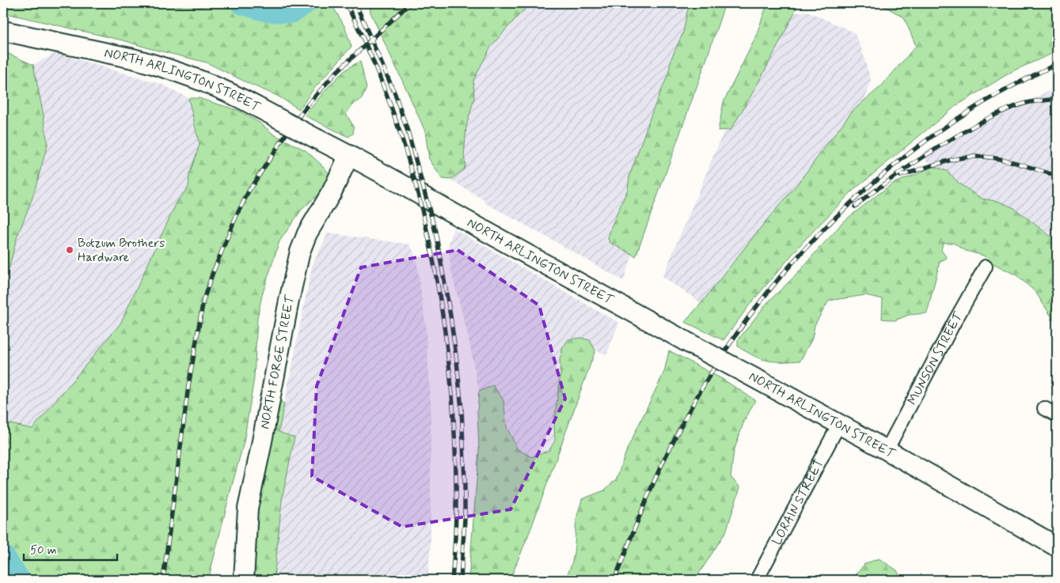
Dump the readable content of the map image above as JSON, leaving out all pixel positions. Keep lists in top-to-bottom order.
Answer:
{
  "streets": {
    "street": [
      "NORTH ARLINGTON STREET",
      "MUNSON STREET",
      "NORTH FORGE STREET",
      "LORAIN STREET"
    ]
  },
  "crossings": [
    ["NORTH ARLINGTON STREET", "MUNSON STREET"],
    ["NORTH ARLINGTON STREET", "NORTH FORGE STREET"],
    ["NORTH ARLINGTON STREET", "LORAIN STREET"]
  ],
  "places": ["Botzum Brothers Hardware"],
  "scale_bar": "50 m"
}
